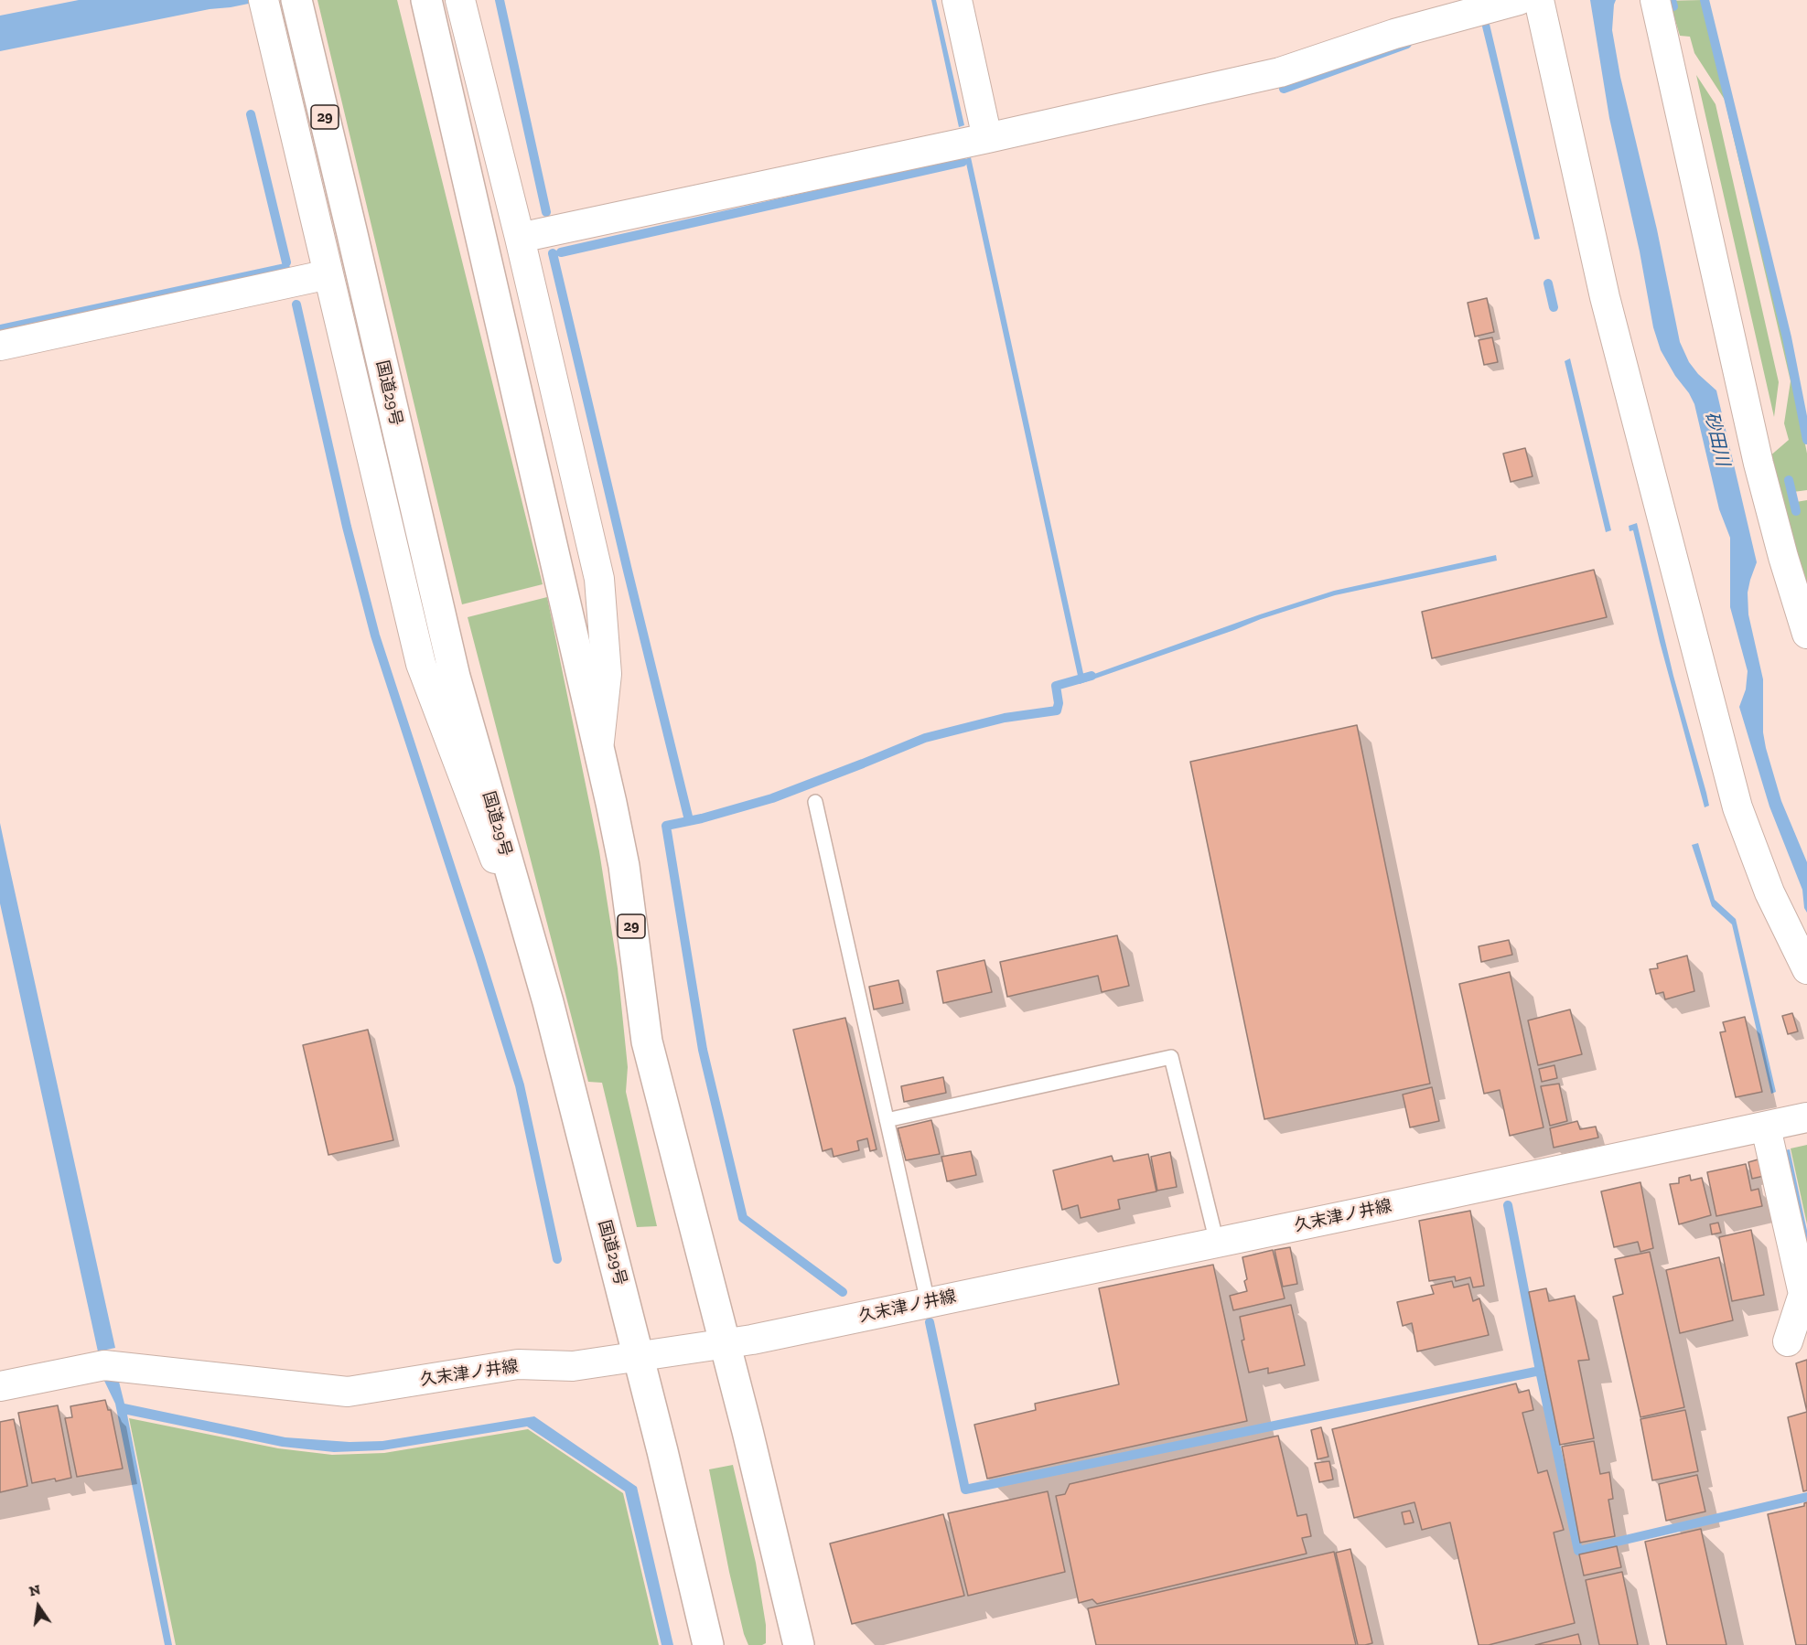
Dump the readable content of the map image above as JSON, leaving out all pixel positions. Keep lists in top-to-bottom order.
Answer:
{
  "streets": {
    "highway": ["29", "国道29号"],
    "street": ["久末津ノ井線"]
  },
  "crossings": [
    ["29", "久末津ノ井線"],
    ["国道29号", "久末津ノ井線"]
  ],
  "water": ["砂田川"],
  "north": "top"
}
